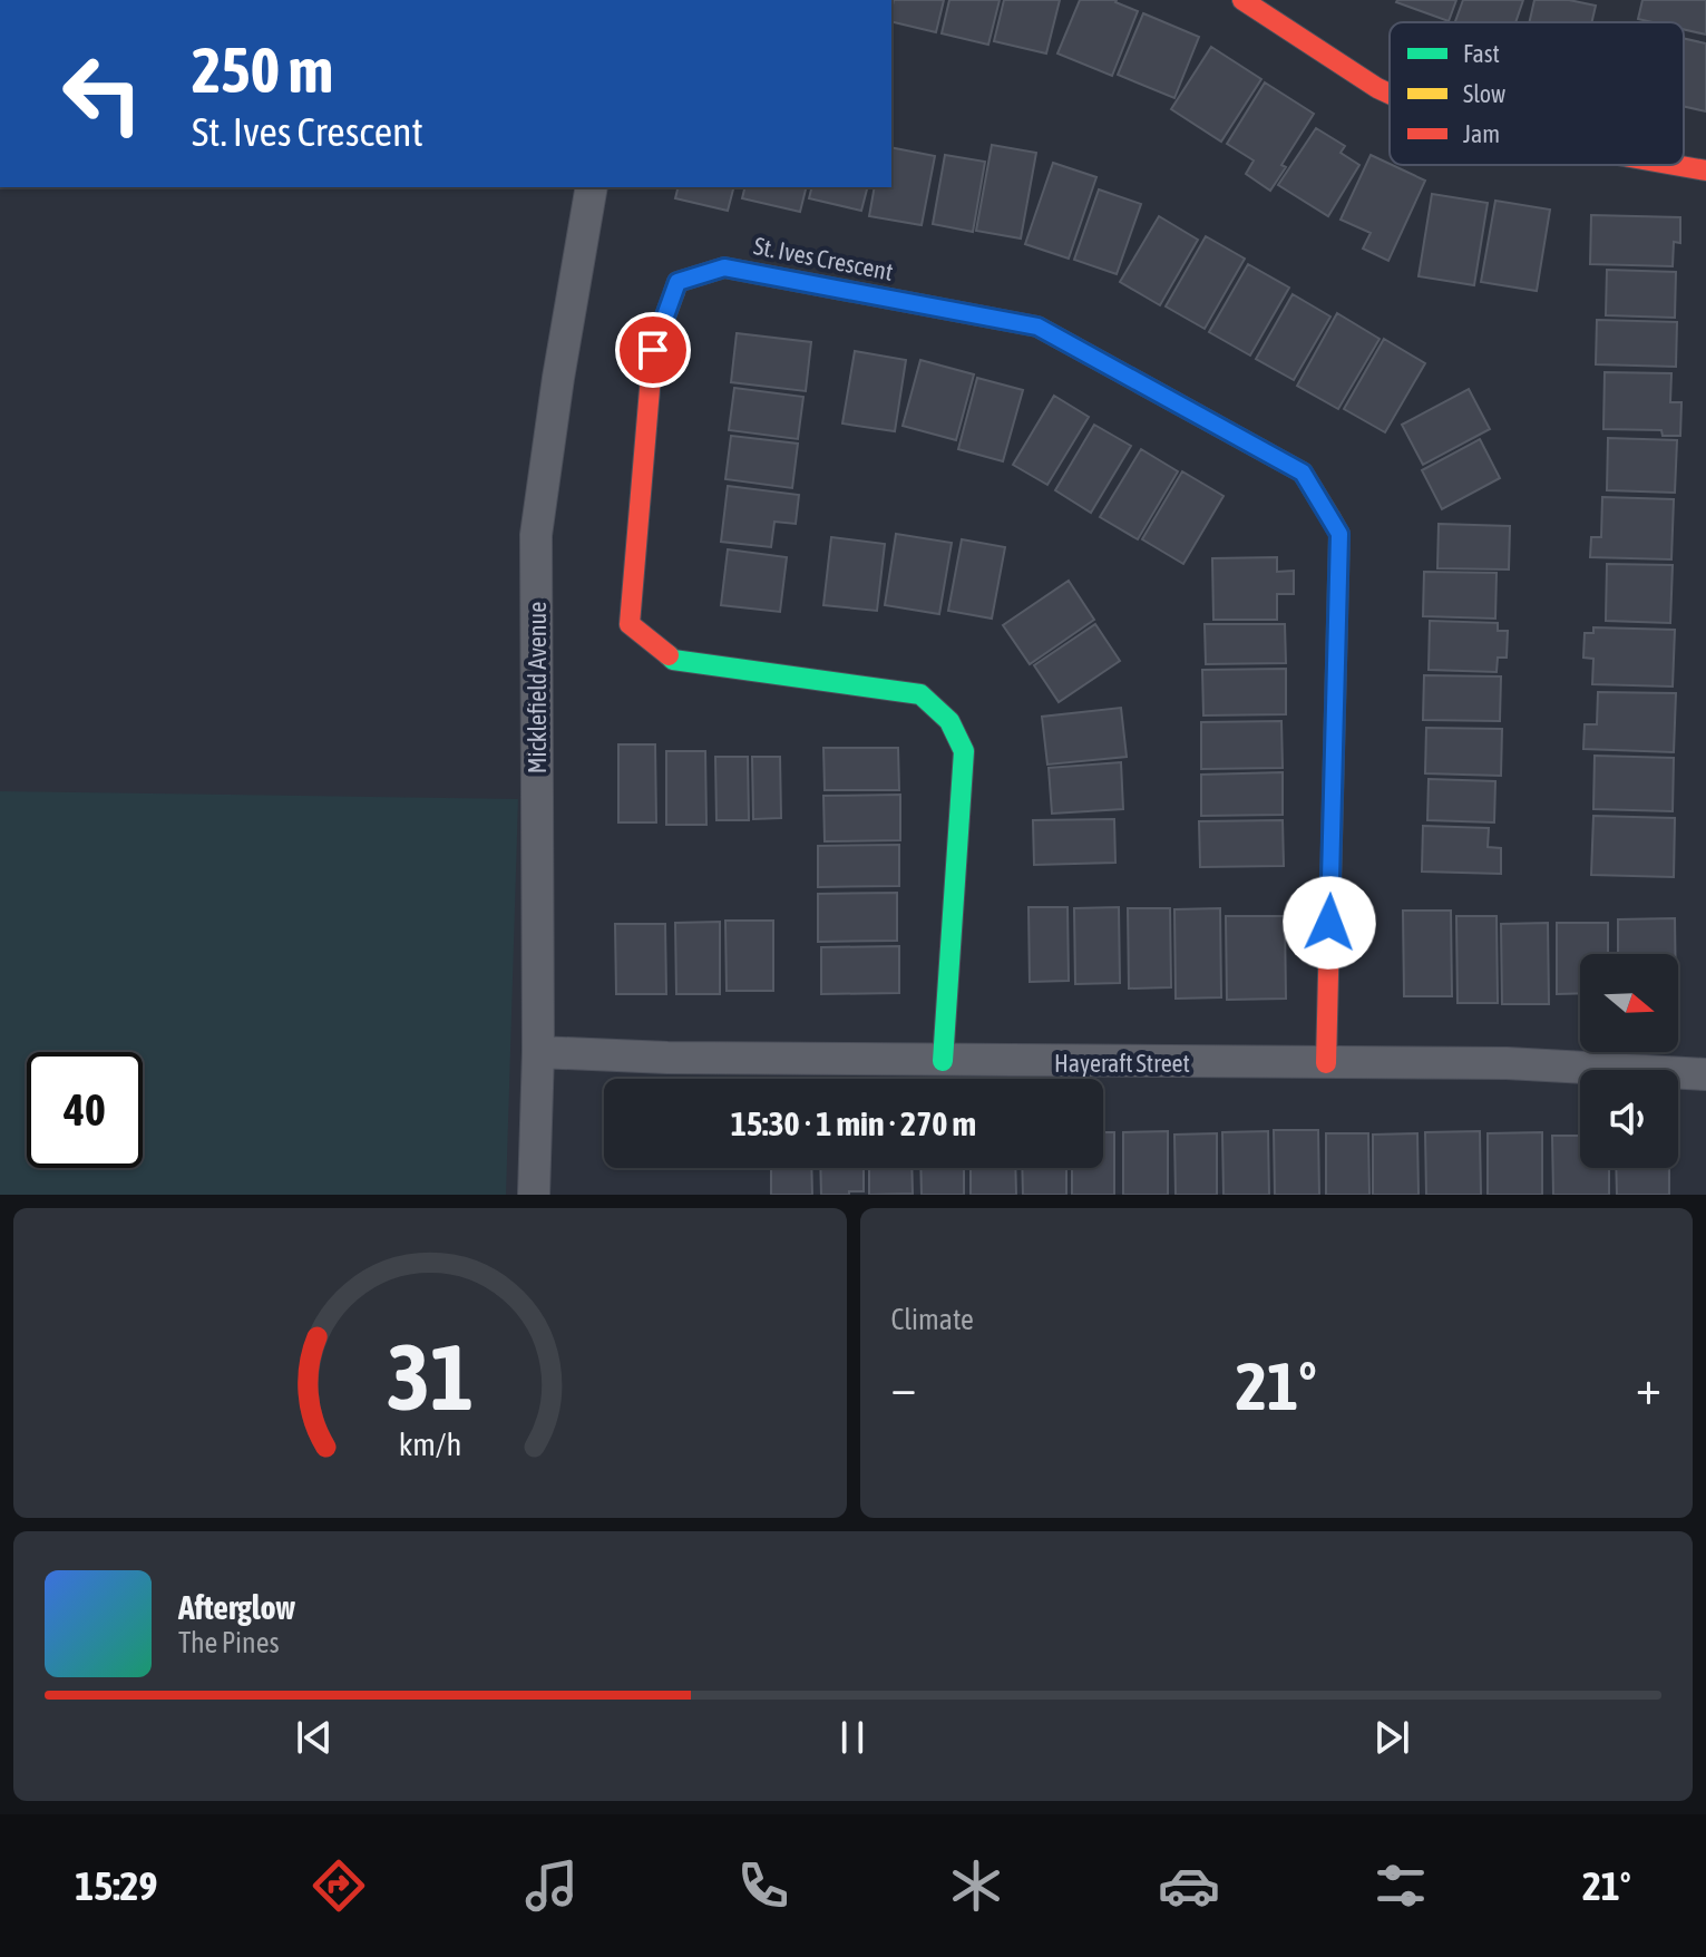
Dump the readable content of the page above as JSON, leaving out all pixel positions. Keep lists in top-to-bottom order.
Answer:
{
  "streets": {
    "street": ["St. Ives Crescent", "Micklefield Avenue", "Hayeraft Street"]
  },
  "crossings": [
    ["St. Ives Crescent", "Hayeraft Street"],
    ["Micklefield Avenue", "Hayeraft Street"]
  ],
  "legend": ["Fast", "Slow", "Jam"],
  "north": "right",
  "page": {
    "turn": ["250 m", "St. Ives Crescent"],
    "limit": "40",
    "trip": "15:30 · 1 min · 270 m",
    "tile": "Climate",
    "heat": ["−", "21°", "+"],
    "song": ["Afterglow", "The Pines"],
    "tabs": ["15:29", "21°"],
    "gauge": ["31", "km/h"]
  }
}
